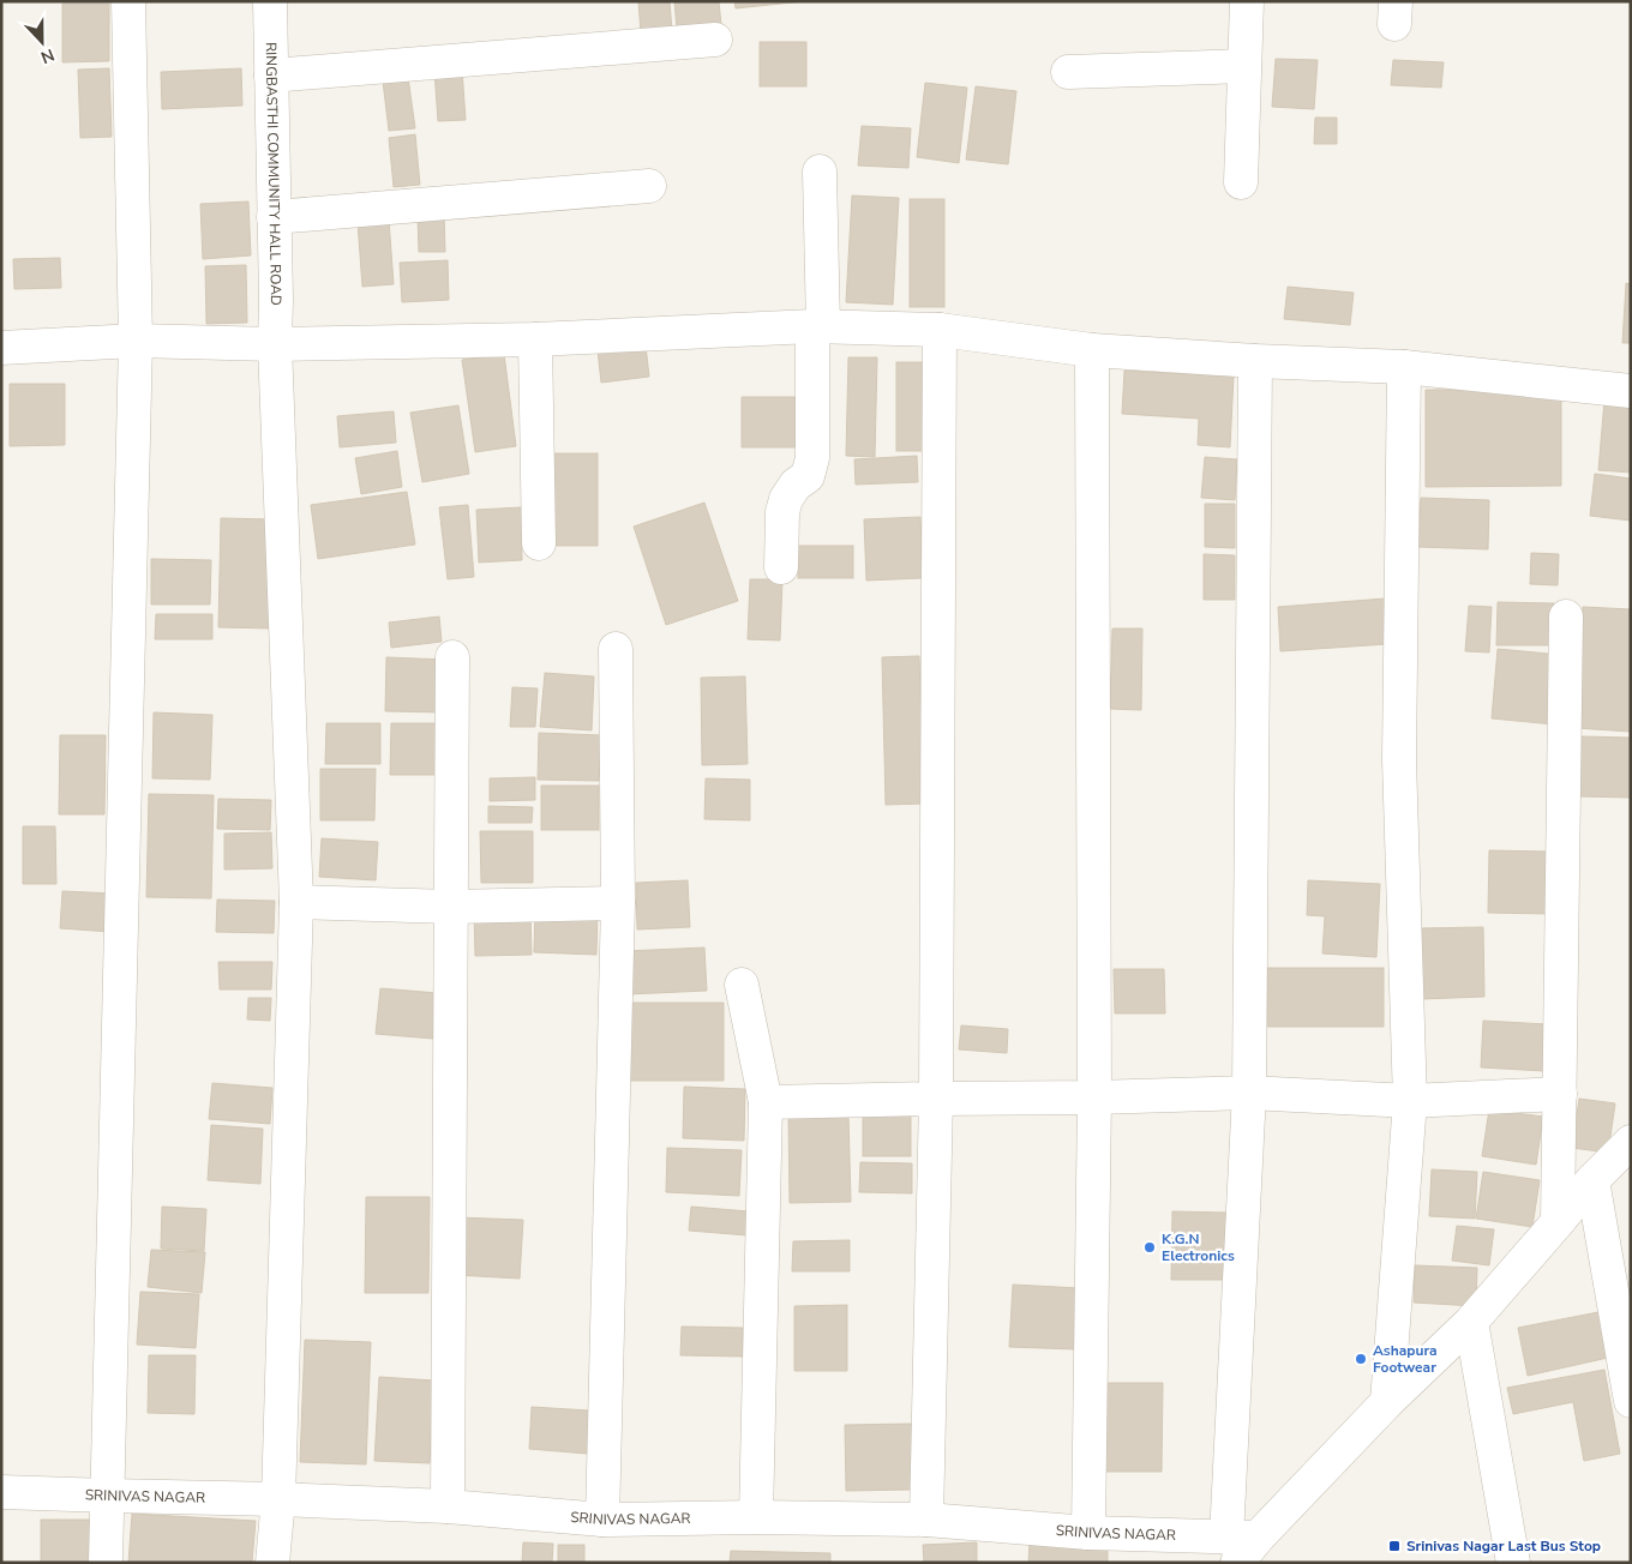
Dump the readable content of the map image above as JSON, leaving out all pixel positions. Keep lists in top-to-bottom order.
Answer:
{
  "streets": {
    "street": ["RINGBASTHI COMMUNITY HALL ROAD", "SRINIVAS NAGAR"]
  },
  "crossings": [
    ["RINGBASTHI COMMUNITY HALL ROAD", "SRINIVAS NAGAR"]
  ],
  "places": {
    "other": ["K.G.N Electronics", "Ashapura Footwear"],
    "transit": ["Srinivas Nagar Last Bus Stop"]
  },
  "north": "bottom"
}
